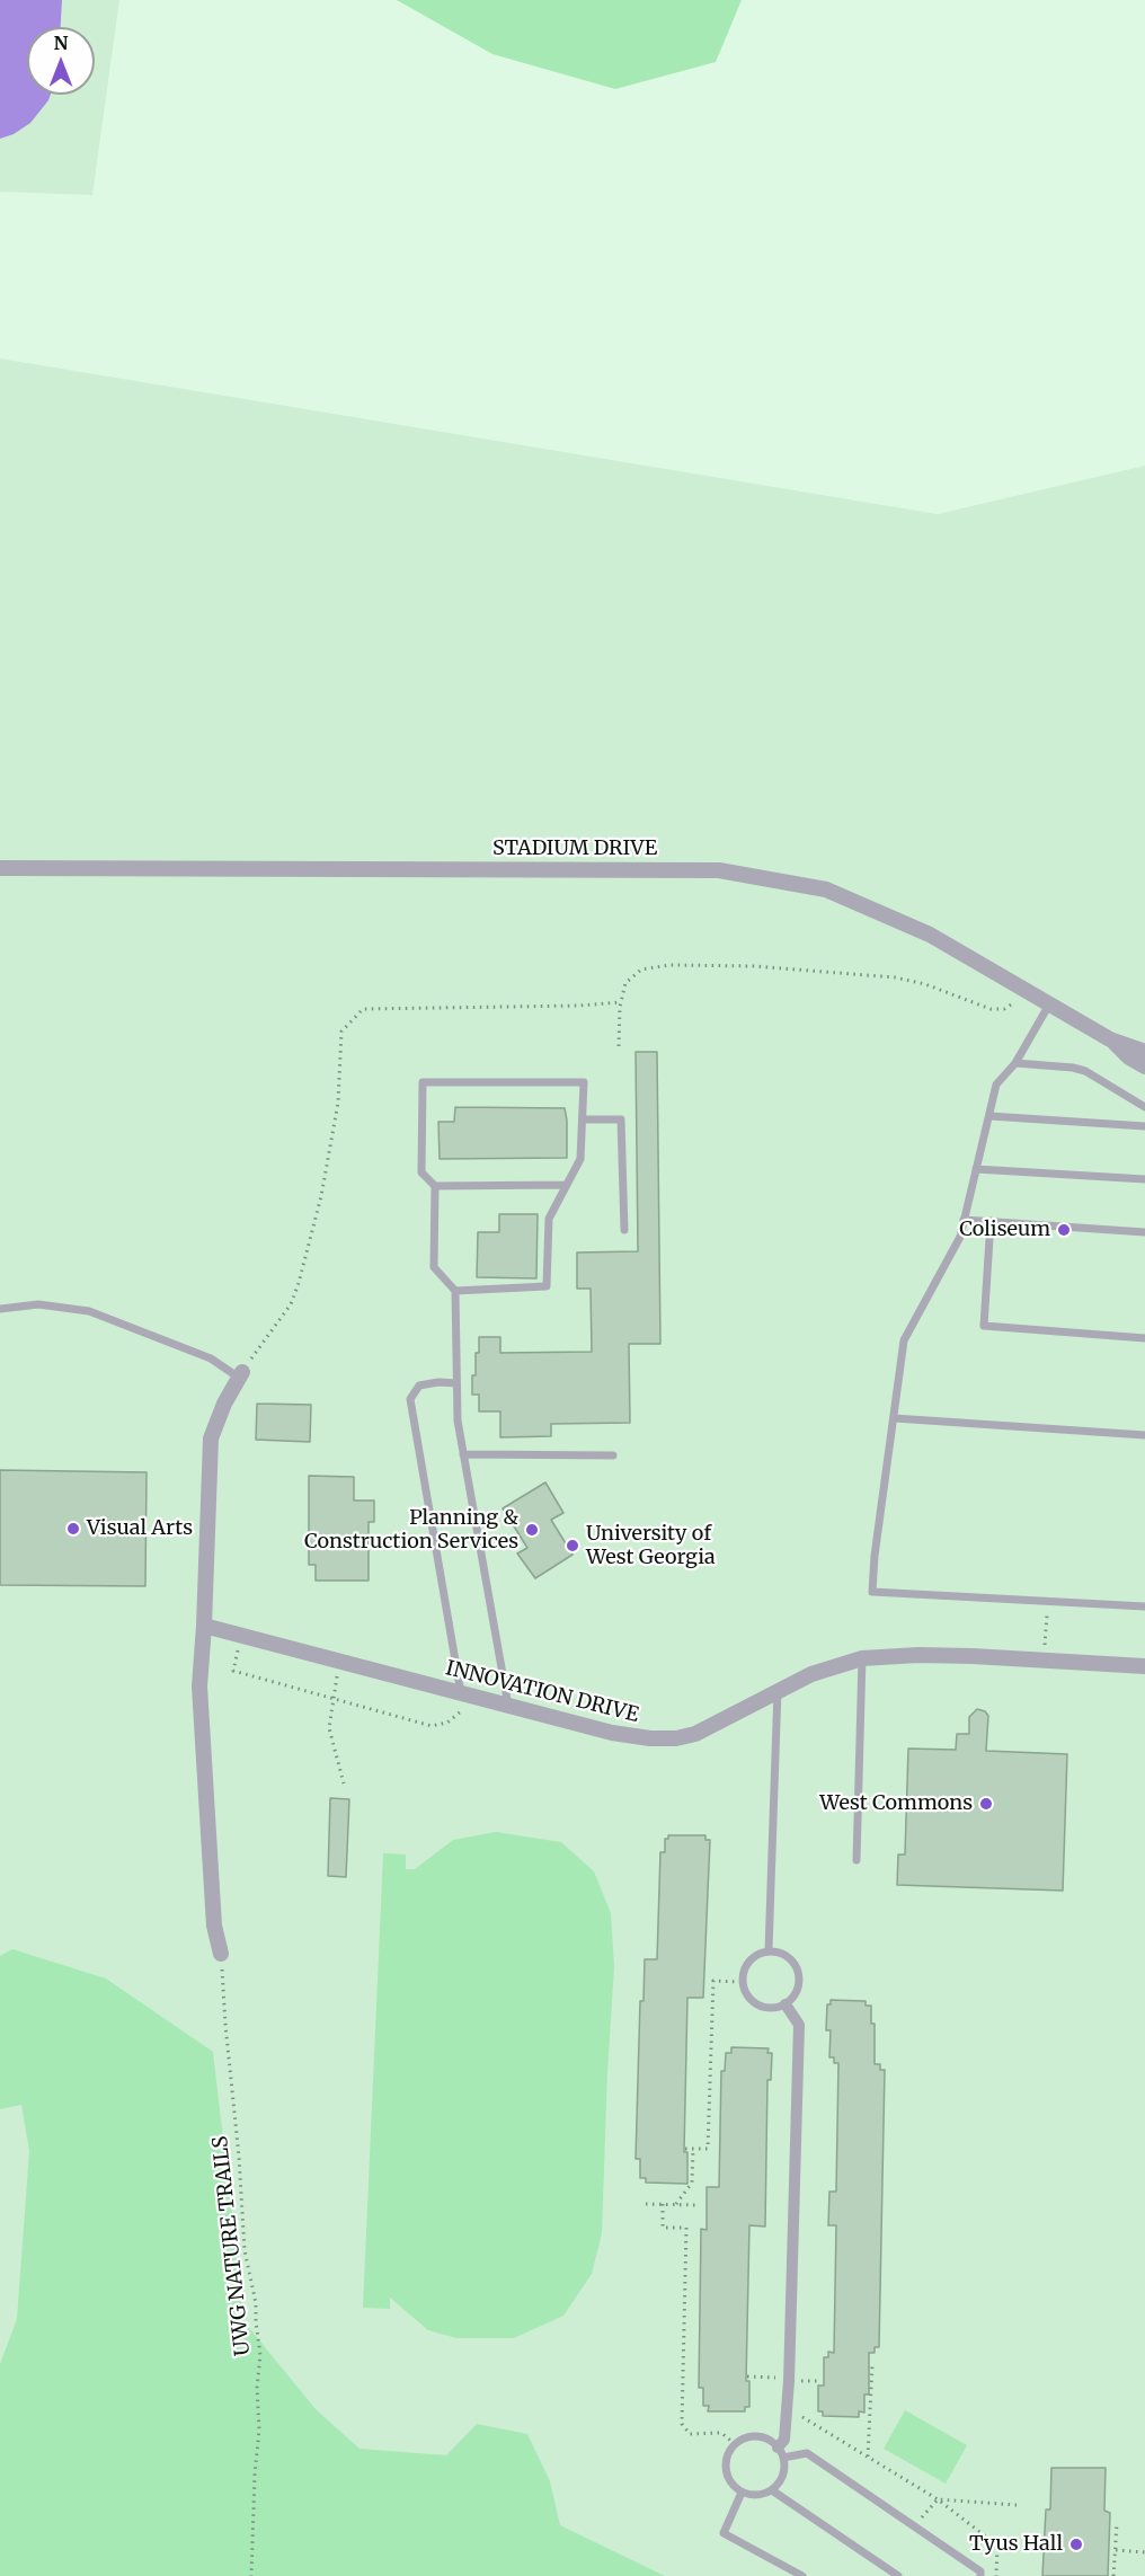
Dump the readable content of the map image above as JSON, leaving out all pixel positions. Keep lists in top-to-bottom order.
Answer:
{
  "streets": {
    "street": ["STADIUM DRIVE", "INNOVATION DRIVE"],
    "path": ["UWG NATURE TRAILS"]
  },
  "places": [
    "Coliseum",
    "Visual Arts",
    "Planning & Construction Services",
    "University of West Georgia",
    "West Commons",
    "Tyus Hall"
  ],
  "north": "top"
}
